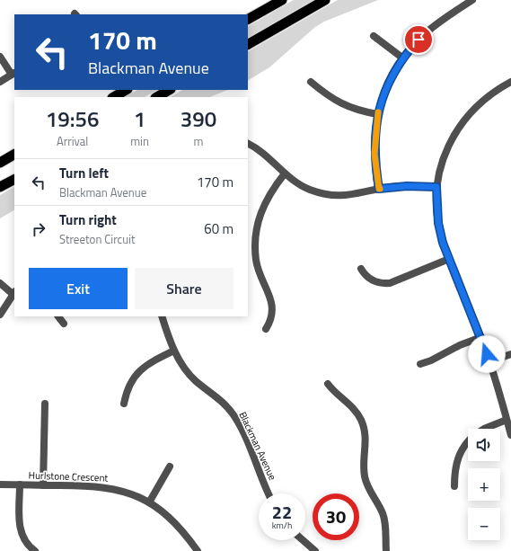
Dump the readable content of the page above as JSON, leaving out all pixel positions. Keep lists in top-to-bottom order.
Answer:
{
  "streets": {
    "street": ["Blackman Avenue", "Hurlstone Crescent"]
  },
  "page": {
    "turn": ["170 m", "Blackman Avenue"],
    "eta": [
      "19:56",
      "Arrival",
      "1",
      "min",
      "390",
      "m"
    ],
    "list": [
      {
        "name": "Turn left",
        "note": "Blackman Avenue",
        "value": "170 m"
      },
      {
        "name": "Turn right",
        "note": "Streeton Circuit",
        "value": "60 m"
      }
    ],
    "buttons": ["Exit", "Share"],
    "map_buttons": ["+", "−"],
    "speed": "22 km/h",
    "limit": "30"
  }
}
